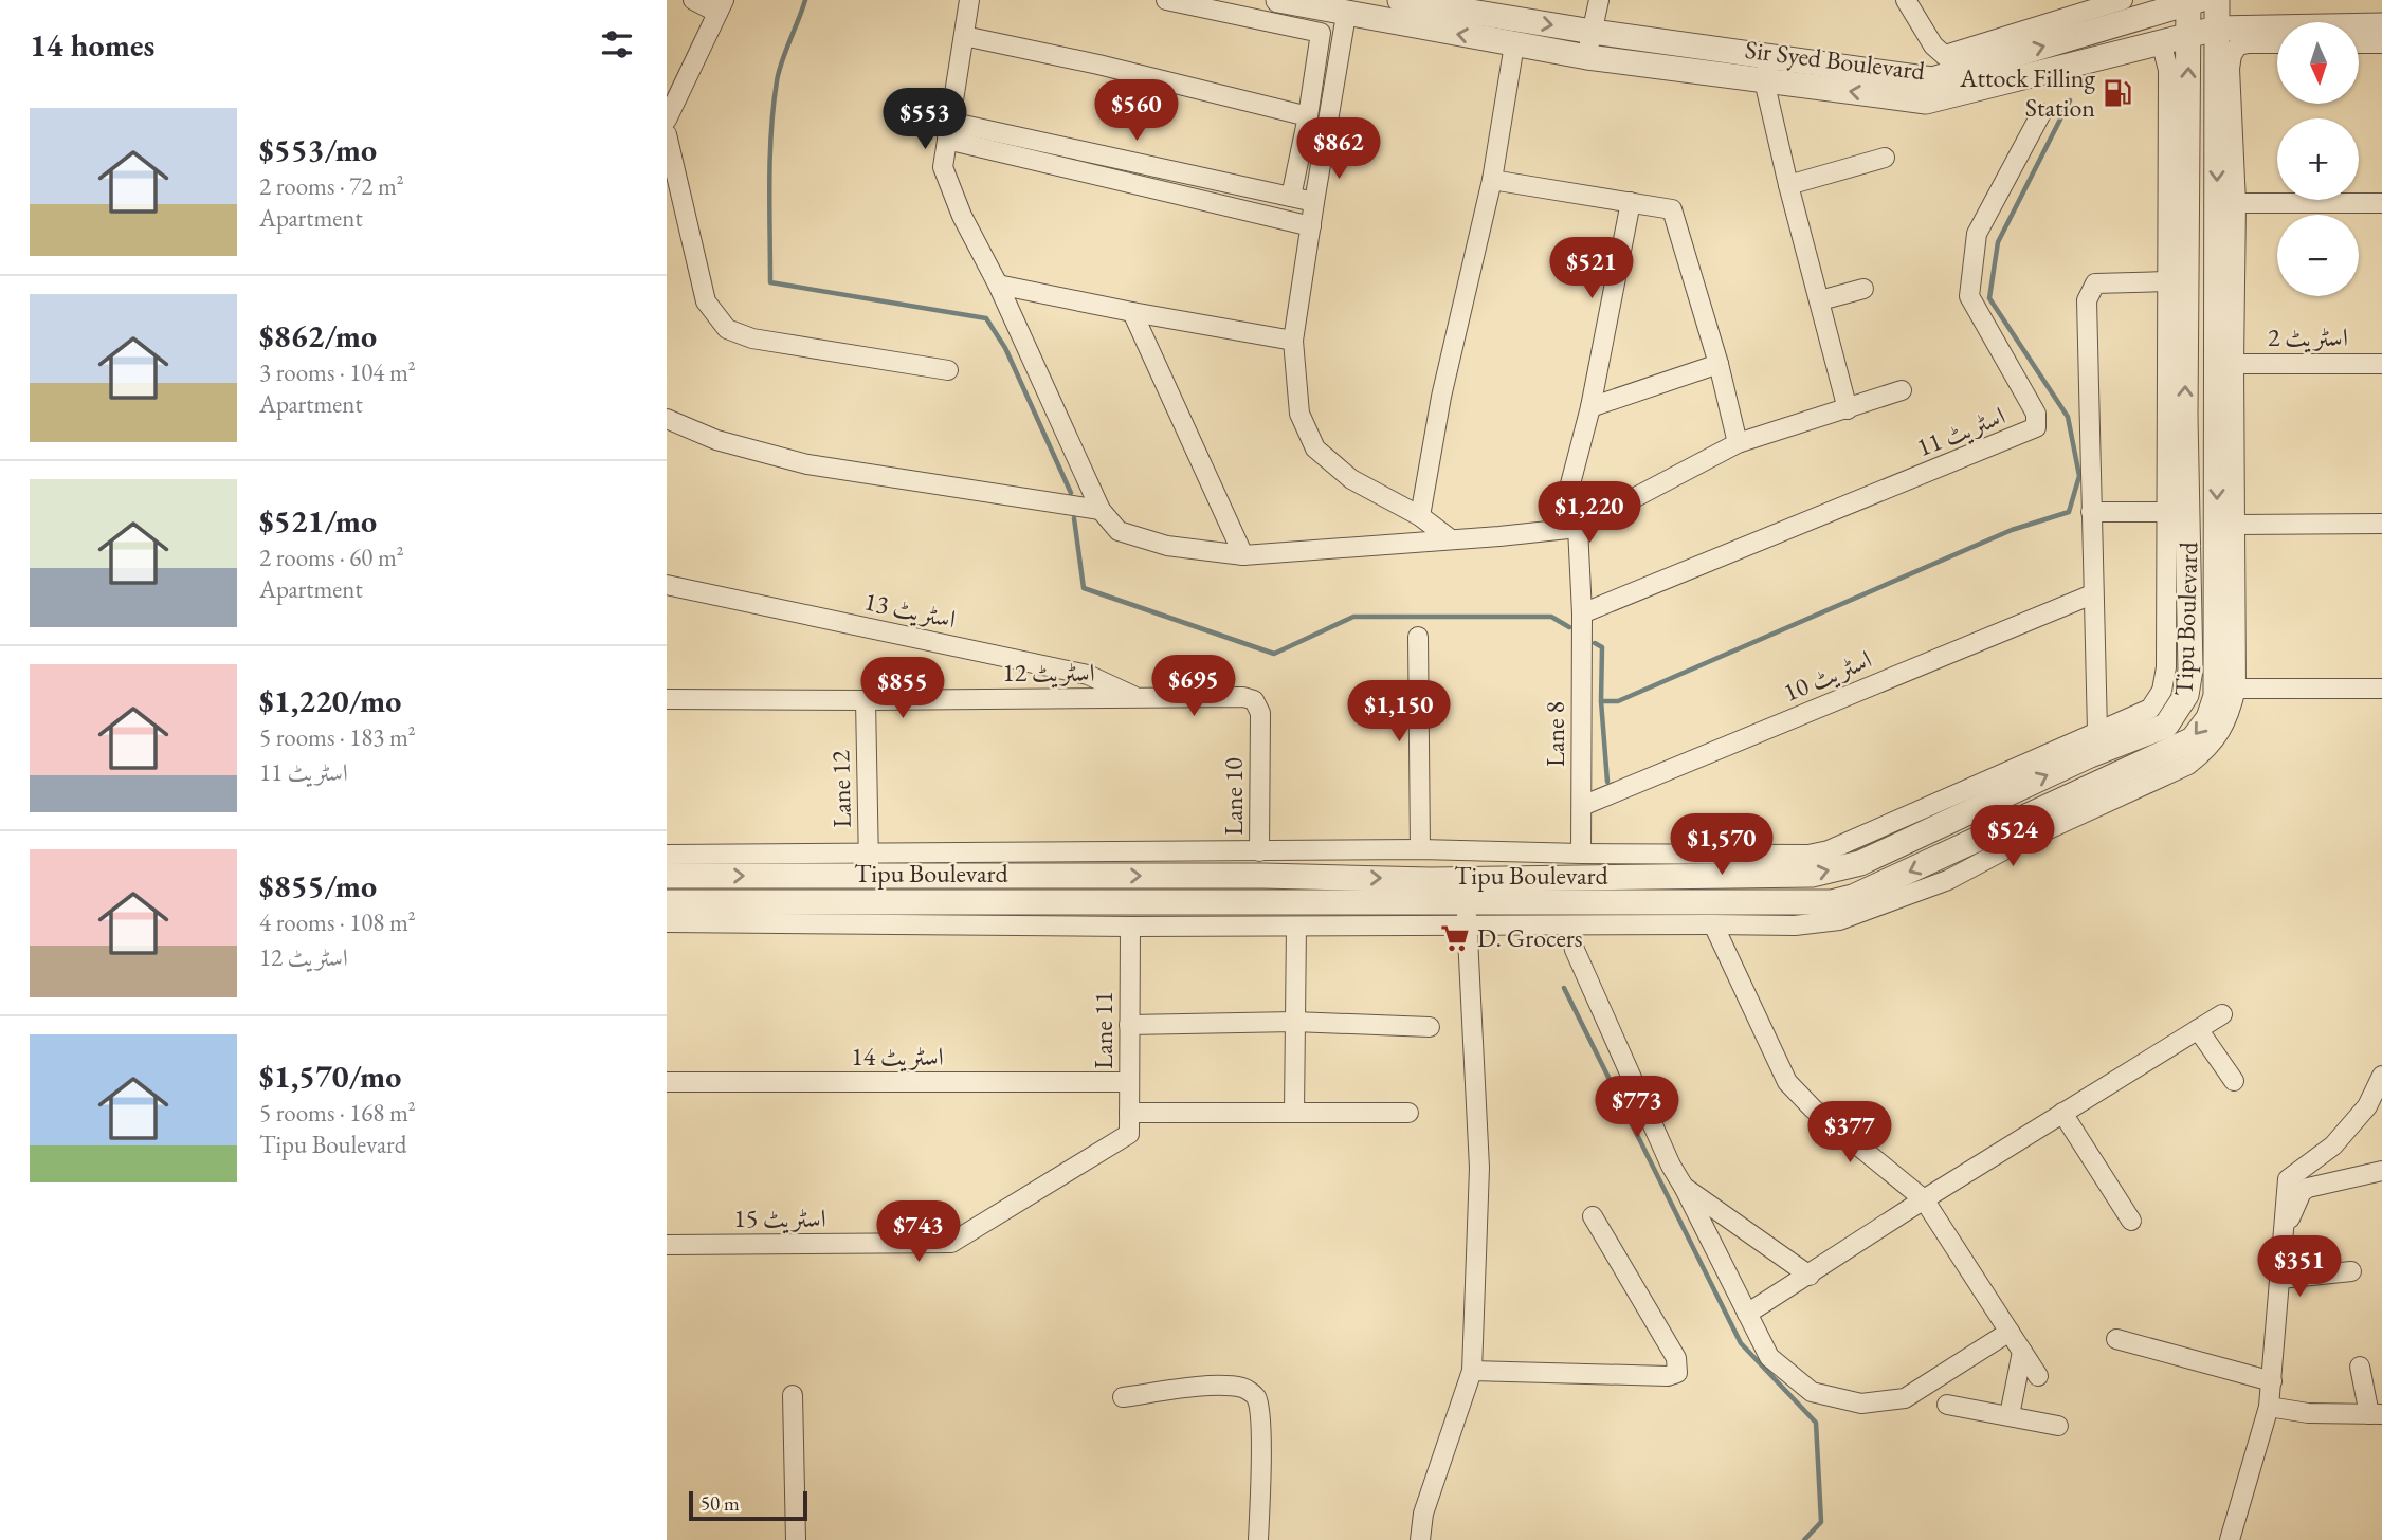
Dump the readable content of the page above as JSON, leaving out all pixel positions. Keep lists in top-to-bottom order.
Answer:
{
  "streets": {
    "street": [
      "Sir Syed Boulevard",
      "اسٹریٹ 2",
      "اسٹریٹ 11",
      "اسٹریٹ 13",
      "Tipu Boulevard",
      "اسٹریٹ 12",
      "اسٹریٹ 10",
      "Lane 8",
      "Lane 12",
      "Lane 10",
      "Lane 11",
      "اسٹریٹ 14",
      "اسٹریٹ 15"
    ]
  },
  "crossings": [
    ["Sir Syed Boulevard", "Tipu Boulevard"],
    ["اسٹریٹ 11", "Lane 8"],
    ["اسٹریٹ 13", "اسٹریٹ 12"],
    ["Tipu Boulevard", "Lane 12"],
    ["اسٹریٹ 12", "Lane 12"],
    ["اسٹریٹ 12", "Lane 10"],
    ["اسٹریٹ 10", "Lane 8"],
    ["Lane 11", "اسٹریٹ 14"],
    ["Lane 11", "اسٹریٹ 15"]
  ],
  "places": {
    "fuel station": ["Attock Filling Station"],
    "supermarket": ["D. Grocers"]
  },
  "scale_bar": "50 m",
  "north": "bottom",
  "page": {
    "heading": "14 homes",
    "map_buttons": ["+", "−"],
    "price": [
      "$560",
      "$553",
      "$862",
      "$521",
      "$1,220",
      "$695",
      "$855",
      "$1,150",
      "$524",
      "$1,570",
      "$773",
      "$377",
      "$743",
      "$351"
    ],
    "list": [
      {
        "name": "$553/mo",
        "note": "2 rooms · 72 m² · Apartment"
      },
      {
        "name": "$862/mo",
        "note": "3 rooms · 104 m² · Apartment"
      },
      {
        "name": "$521/mo",
        "note": "2 rooms · 60 m² · Apartment"
      },
      {
        "name": "$1,220/mo",
        "note": "5 rooms · 183 m² · اسٹریٹ 11"
      },
      {
        "name": "$855/mo",
        "note": "4 rooms · 108 m² · اسٹریٹ 12"
      },
      {
        "name": "$1,570/mo",
        "note": "5 rooms · 168 m² · Tipu Boulevard"
      }
    ],
    "scale": "50 m"
  }
}
